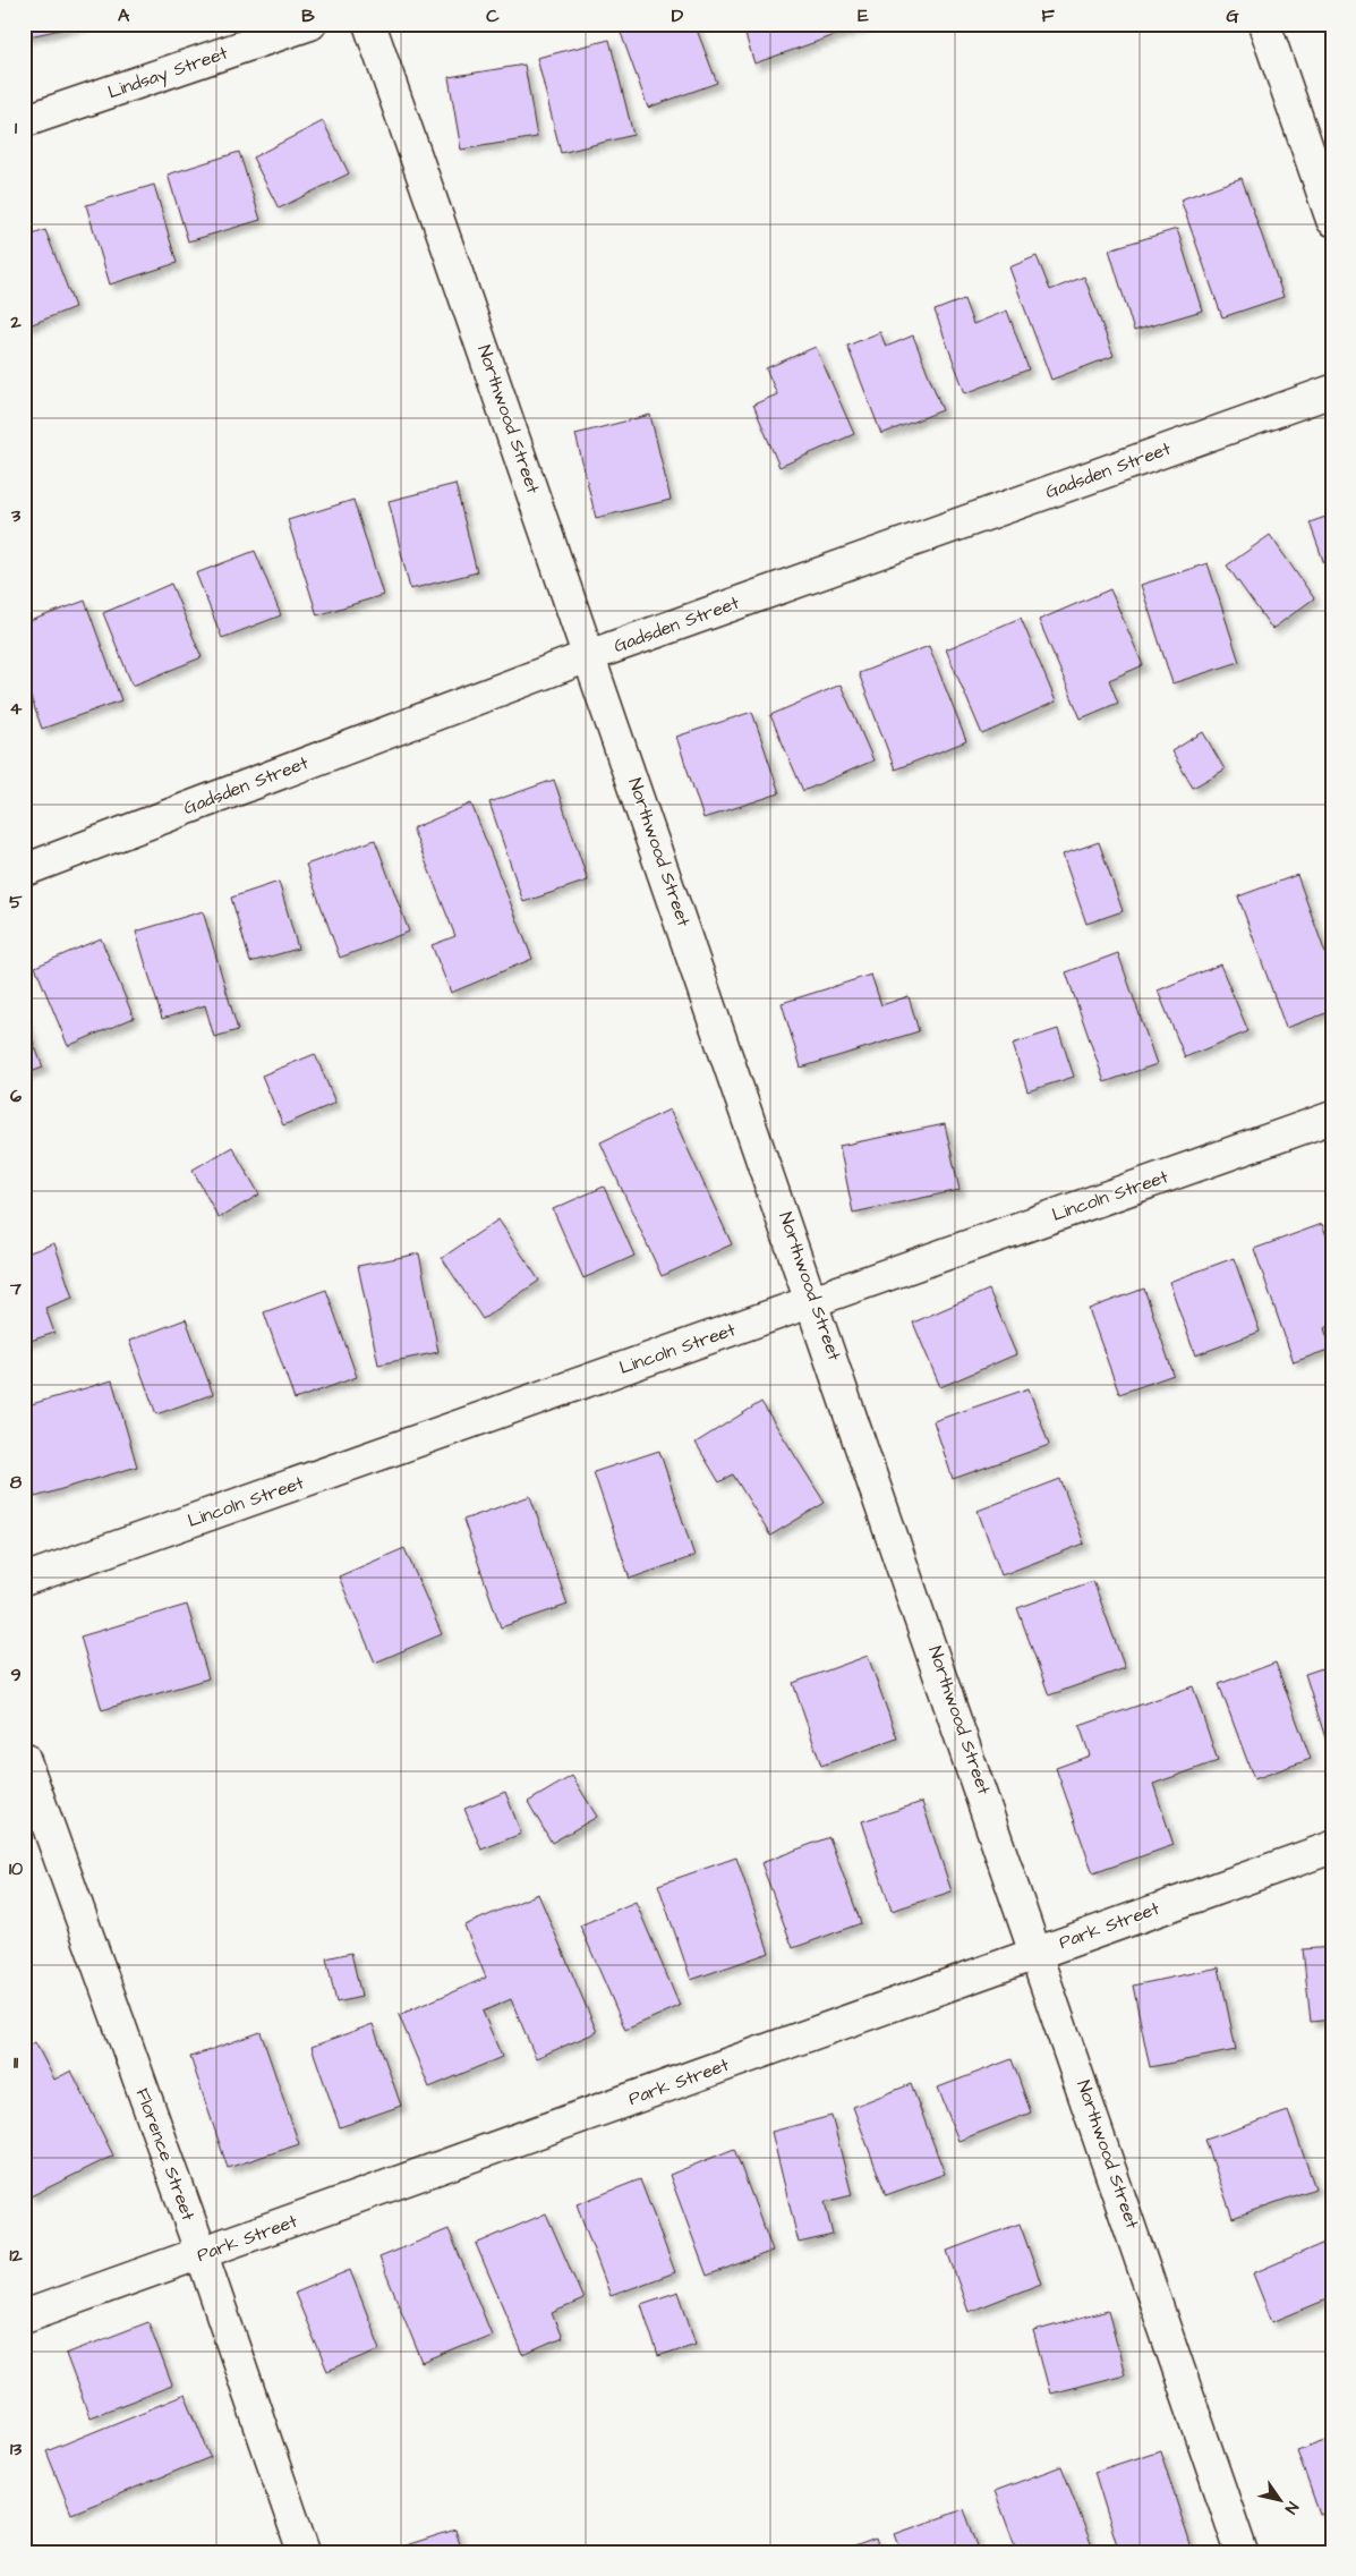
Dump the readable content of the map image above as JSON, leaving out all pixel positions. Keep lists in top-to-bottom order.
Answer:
{
  "streets": {
    "street": [
      "Lindsay Street",
      "Northwood Street",
      "Gadsden Street",
      "Lincoln Street",
      "Park Street",
      "Florence Street"
    ]
  },
  "crossings": [
    ["Northwood Street", "Gadsden Street"],
    ["Northwood Street", "Lincoln Street"],
    ["Northwood Street", "Park Street"],
    ["Park Street", "Florence Street"]
  ],
  "north": "bottom right",
  "grid": {
    "columns": [
      "A",
      "B",
      "C",
      "D",
      "E",
      "F",
      "G"
    ],
    "rows": [
      "1",
      "2",
      "3",
      "4",
      "5",
      "6",
      "7",
      "8",
      "9",
      "10",
      "11",
      "12",
      "13"
    ]
  }
}
